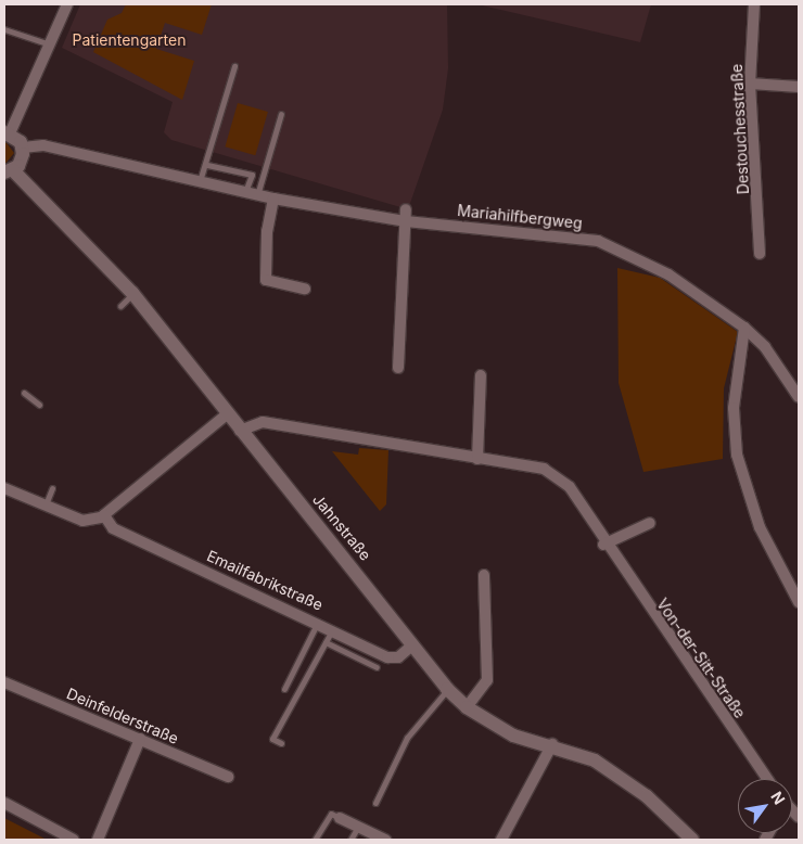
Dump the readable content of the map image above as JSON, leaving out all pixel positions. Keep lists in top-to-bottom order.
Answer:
{
  "streets": {
    "street": [
      "Destouchesstraße",
      "Mariahilfbergweg",
      "Jahnstraße",
      "Emailfabrikstraße",
      "Von-der-Sitt-Straße",
      "Deinfelderstraße"
    ]
  },
  "crossings": [
    ["Jahnstraße", "Emailfabrikstraße"],
    ["Jahnstraße", "Von-der-Sitt-Straße"]
  ],
  "parks": ["Patientengarten"],
  "north": "top right"
}
